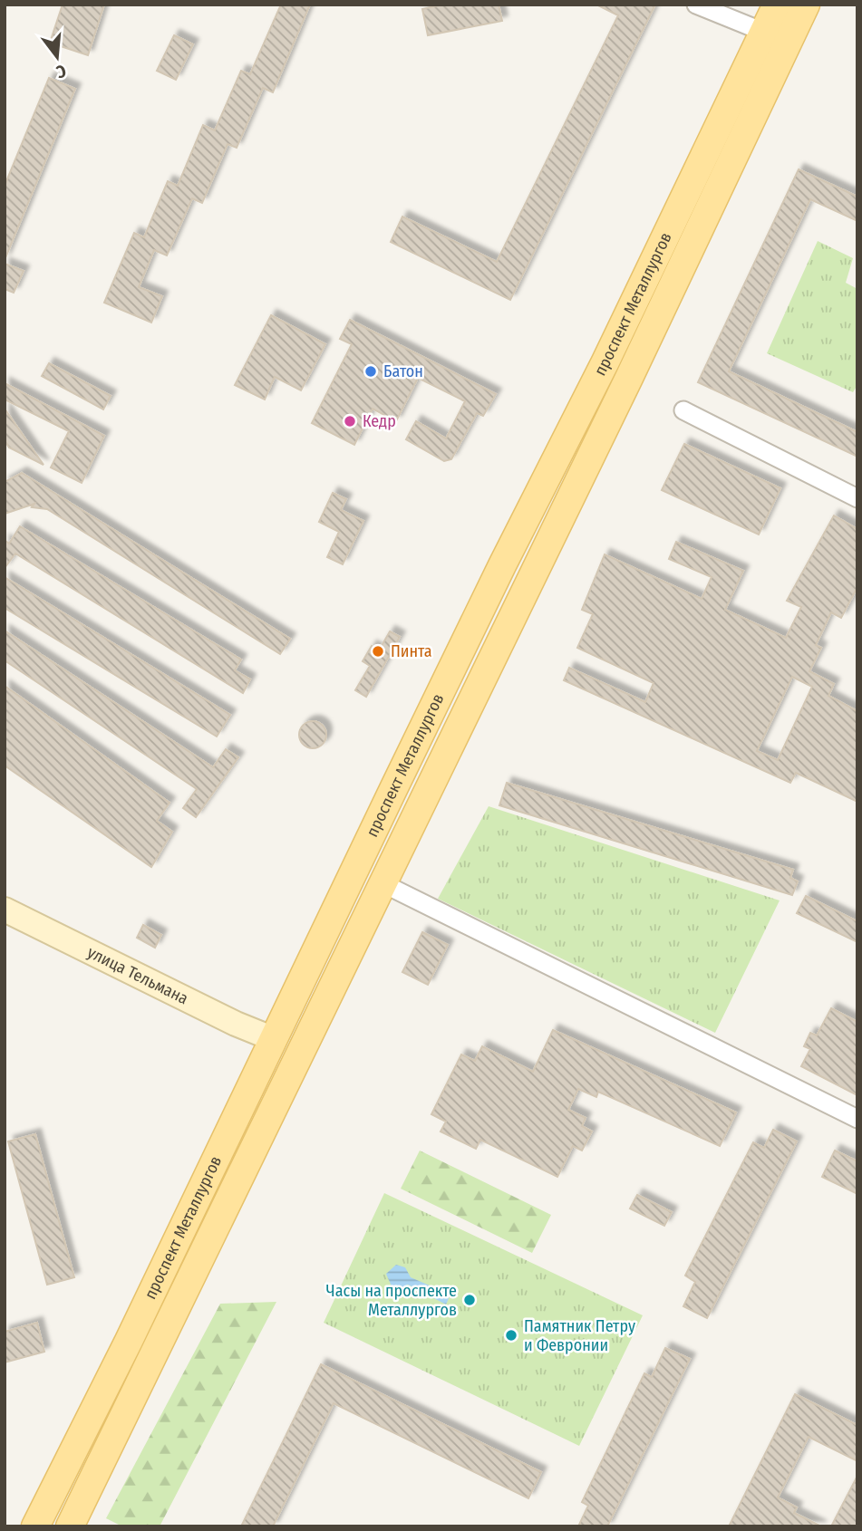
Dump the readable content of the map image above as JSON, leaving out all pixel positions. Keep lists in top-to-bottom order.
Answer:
{
  "streets": {
    "main road": ["проспект Металлургов", "улица Тельмана"]
  },
  "crossings": [
    ["проспект Металлургов", "улица Тельмана"]
  ],
  "places": [
    "Батон",
    "Кедр",
    "Пинта",
    "Часы на проспекте Металлургов",
    "Памятник Петру и Февронии"
  ],
  "north": "bottom"
}
